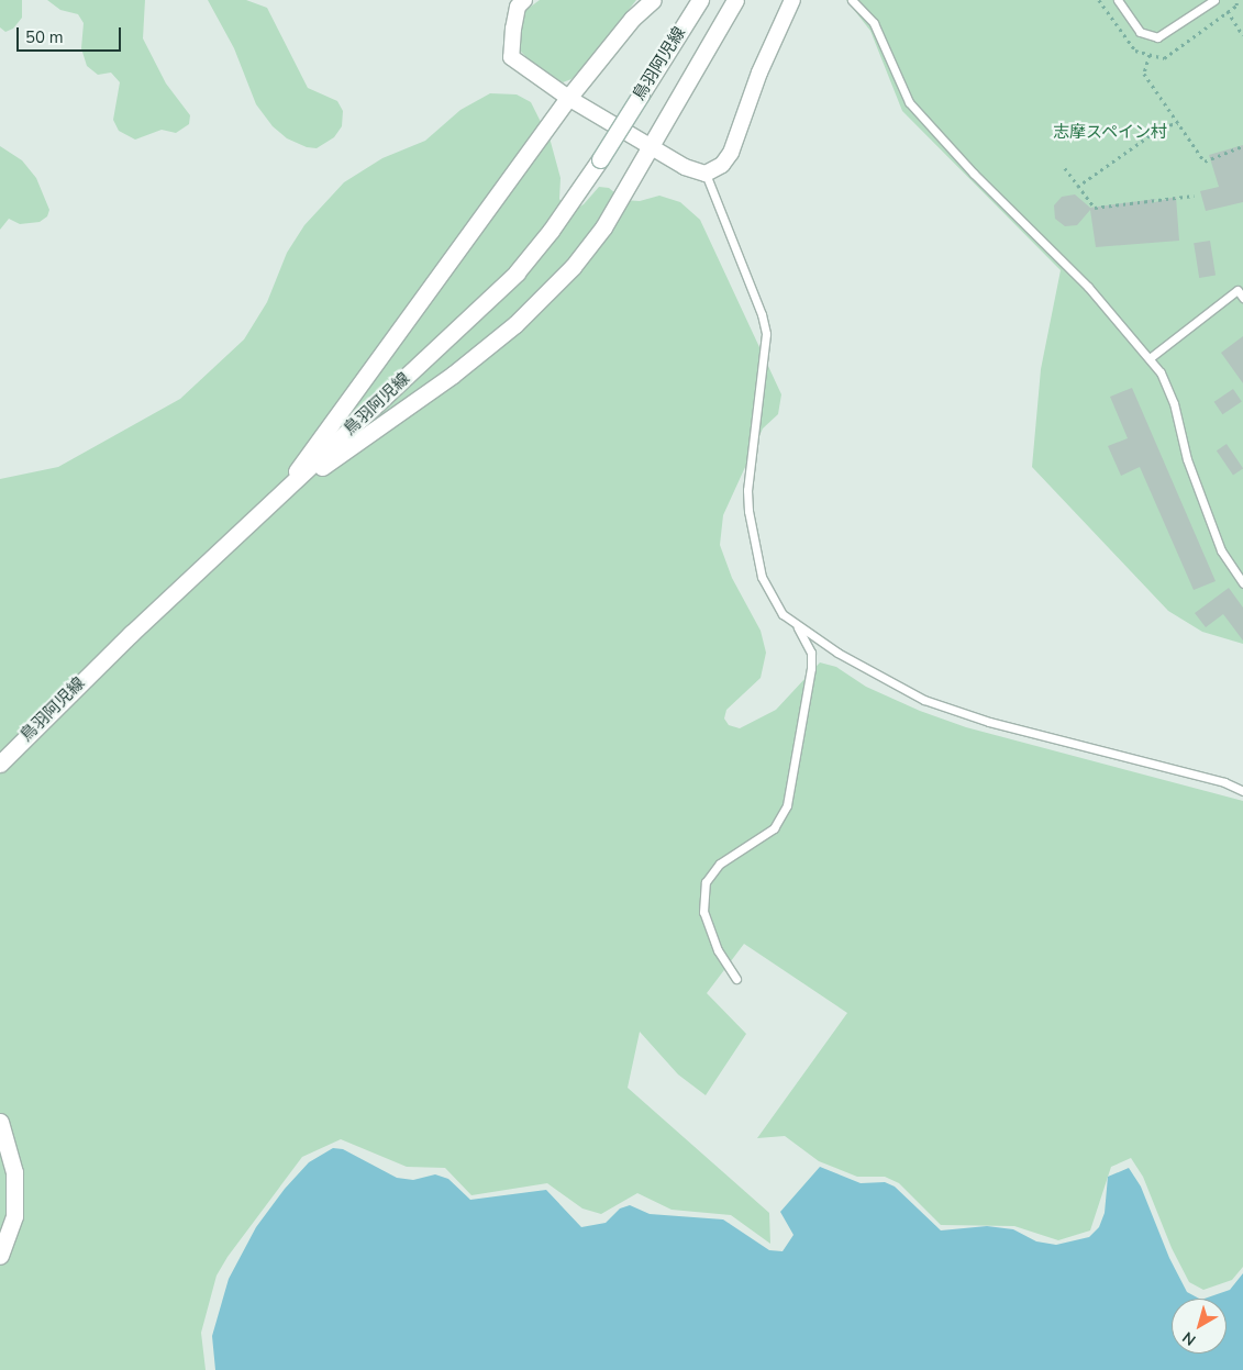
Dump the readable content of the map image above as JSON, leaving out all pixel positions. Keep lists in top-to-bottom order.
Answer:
{
  "streets": {
    "main road": ["鳥羽阿児線"]
  },
  "parks": ["志摩スペイン村"],
  "scale_bar": "50 m",
  "north": "bottom left"
}
